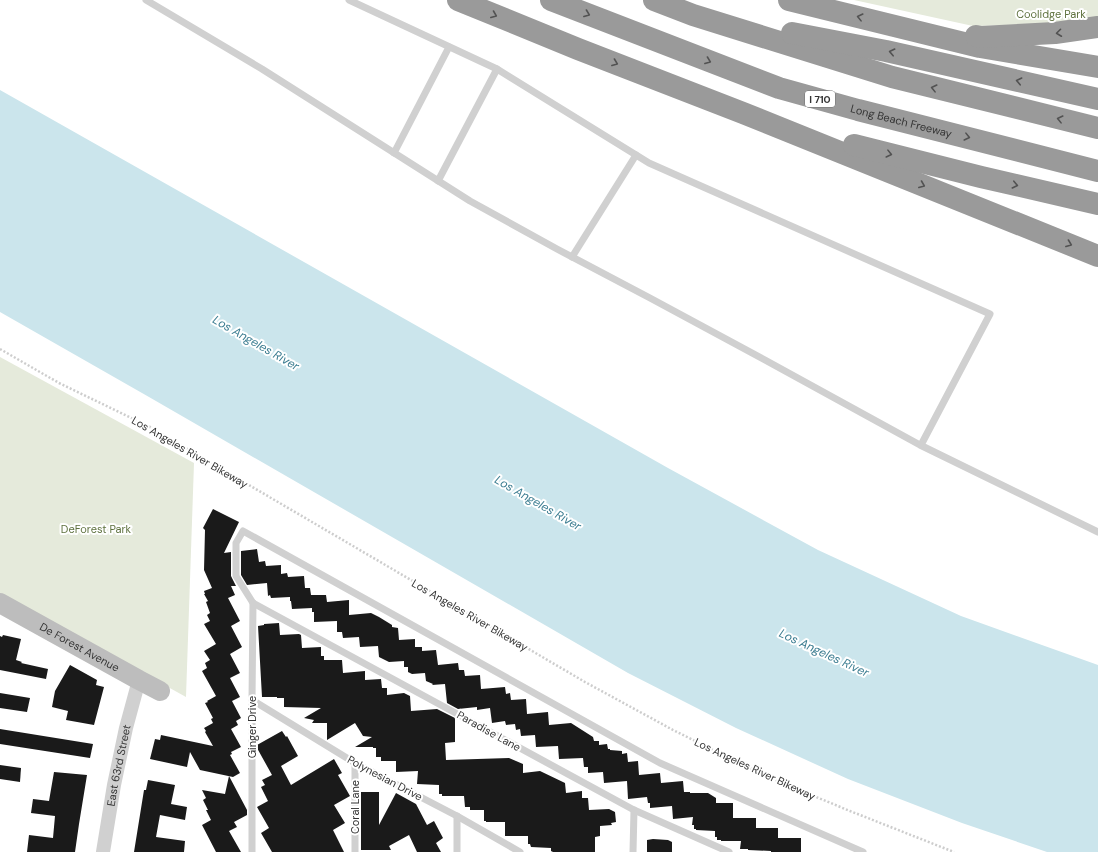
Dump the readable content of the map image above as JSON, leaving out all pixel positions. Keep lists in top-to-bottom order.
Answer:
{
  "streets": {
    "highway": ["I 710", "Long Beach Freeway"],
    "street": ["De Forest Avenue", "East 63rd Street"],
    "lane": [
      "Ginger Drive",
      "Paradise Lane",
      "Polynesian Drive",
      "Coral Lane"
    ],
    "path": ["Los Angeles River Bikeway"]
  },
  "crossings": [
    ["De Forest Avenue", "East 63rd Street"],
    ["Ginger Drive", "Paradise Lane"],
    ["Ginger Drive", "Polynesian Drive"],
    ["Polynesian Drive", "Coral Lane"]
  ],
  "water": ["Los Angeles River"],
  "parks": ["Coolidge Park", "DeForest Park"]
}
